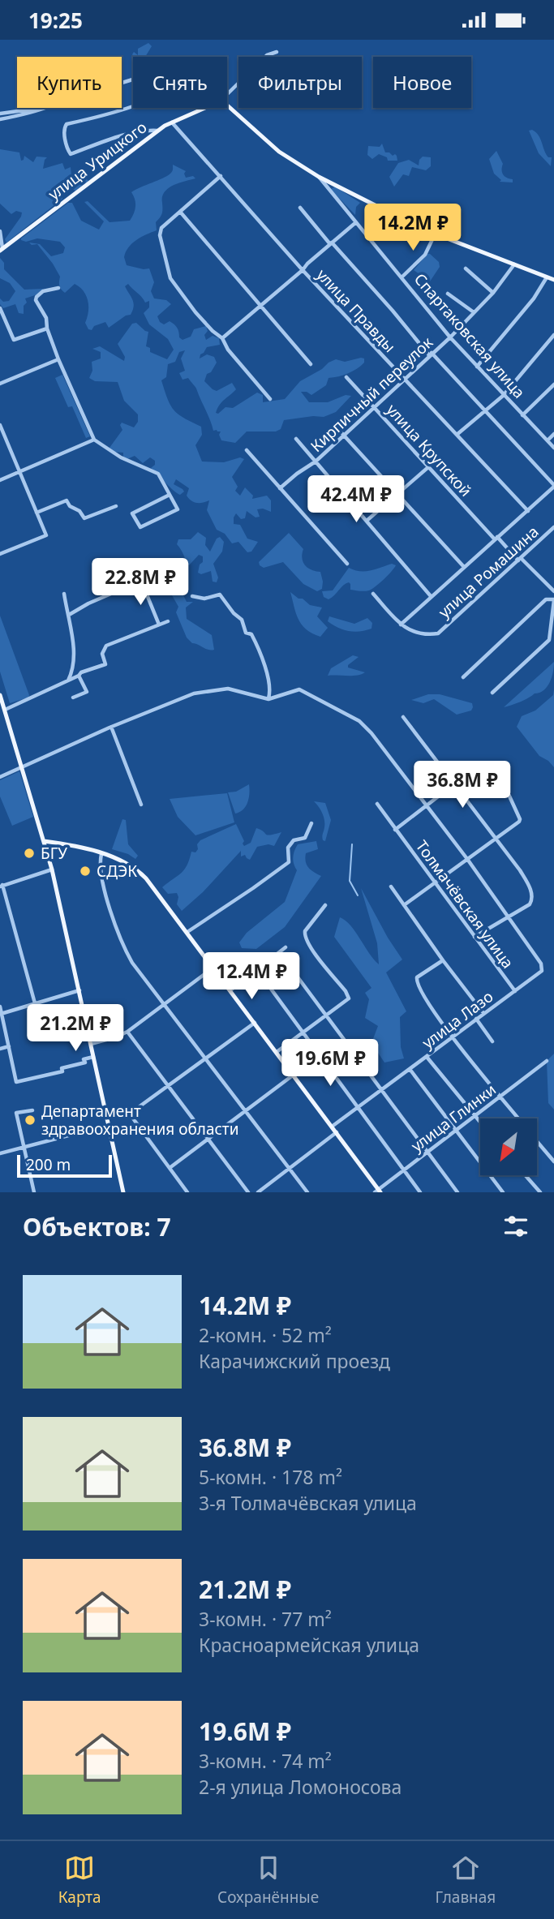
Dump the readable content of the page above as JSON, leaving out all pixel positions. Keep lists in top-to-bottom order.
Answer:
{
  "streets": {
    "main road": ["улица Урицкого", "Спартаковская улица"],
    "street": [
      "улица Правды",
      "Кирпичный переулок",
      "улица Крупской",
      "улица Ромашина",
      "Толмачёвская улица",
      "улица Лазо",
      "улица Глинки"
    ]
  },
  "crossings": [
    ["улица Урицкого", "улица Правды"],
    ["улица Правды", "Кирпичный переулок"],
    ["Спартаковская улица", "Кирпичный переулок"],
    ["Кирпичный переулок", "улица Крупской"],
    ["улица Крупской", "улица Ромашина"],
    ["Толмачёвская улица", "улица Лазо"]
  ],
  "places": ["БГУ", "СДЭК", "Департамент здравоохранения области"],
  "scale_bar": "200 m",
  "north": "bottom left",
  "page": {
    "status": "19:25",
    "chip": [
      "Купить",
      "Снять",
      "Фильтры",
      "Новое"
    ],
    "price": [
      "14.2M ₽",
      "42.4M ₽",
      "22.8M ₽",
      "36.8M ₽",
      "12.4M ₽",
      "21.2M ₽",
      "19.6M ₽"
    ],
    "scale": "200 m",
    "heading": "Объектов: 7",
    "list": [
      {
        "name": "14.2M ₽",
        "note": "2-комн. · 52 m² · Карачижский проезд"
      },
      {
        "name": "36.8M ₽",
        "note": "5-комн. · 178 m² · 3-я Толмачёвская улица"
      },
      {
        "name": "21.2M ₽",
        "note": "3-комн. · 77 m² · Красноармейская улица"
      },
      {
        "name": "19.6M ₽",
        "note": "3-комн. · 74 m² · 2-я улица Ломоносова"
      }
    ],
    "tabs": ["Карта", "Сохранённые", "Главная"]
  }
}
